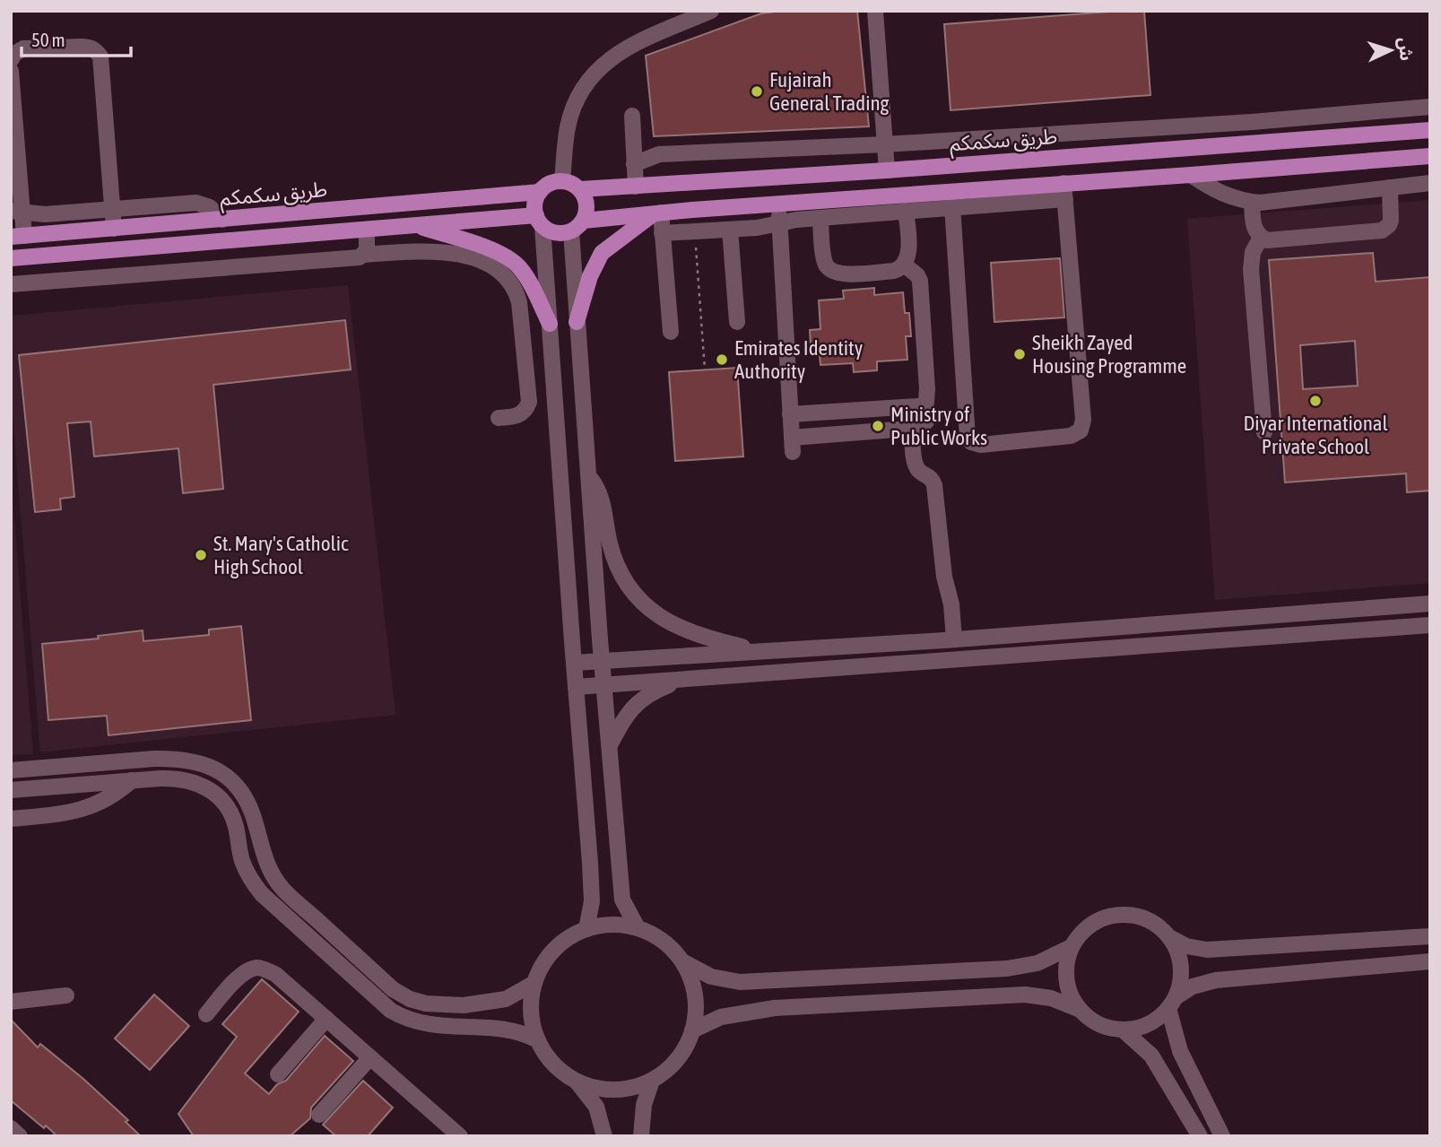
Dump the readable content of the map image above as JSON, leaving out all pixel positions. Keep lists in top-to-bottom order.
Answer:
{
  "streets": {
    "main road": ["طريق سكمكم"]
  },
  "places": [
    "Fujairah General Trading",
    "Sheikh Zayed Housing Programme",
    "Emirates Identity Authority",
    "Diyar International Private School",
    "Ministry of Public Works",
    "St. Mary's Catholic High School"
  ],
  "scale_bar": "50 m",
  "north": "right"
}
